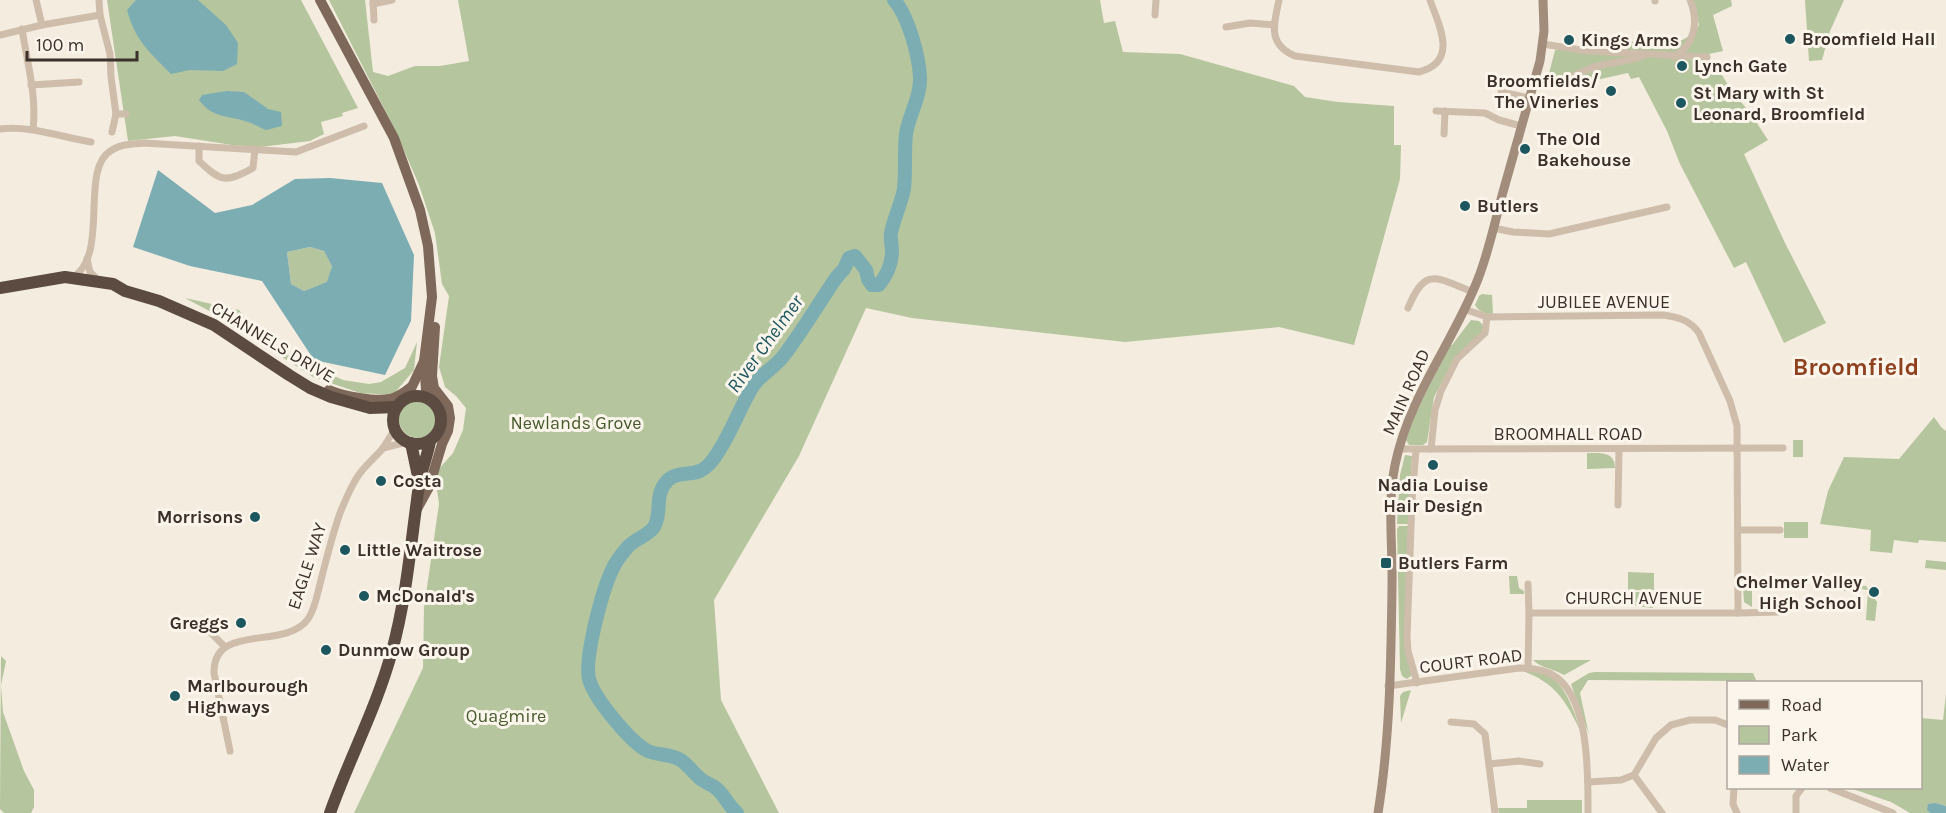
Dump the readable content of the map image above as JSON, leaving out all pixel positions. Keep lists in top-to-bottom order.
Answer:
{
  "streets": {
    "highway": ["CHANNELS DRIVE"],
    "main road": ["MAIN ROAD"],
    "street": [
      "JUBILEE AVENUE",
      "BROOMHALL ROAD",
      "EAGLE WAY",
      "CHURCH AVENUE",
      "COURT ROAD"
    ]
  },
  "crossings": [
    ["JUBILEE AVENUE", "MAIN ROAD"],
    ["JUBILEE AVENUE", "BROOMHALL ROAD"],
    ["CHANNELS DRIVE", "EAGLE WAY"],
    ["MAIN ROAD", "BROOMHALL ROAD"],
    ["MAIN ROAD", "COURT ROAD"]
  ],
  "districts": ["Broomfield"],
  "water": ["River Chelmer"],
  "parks": ["Newlands Grove", "Quagmire"],
  "places": {
    "other": [
      "Broomfield Hall",
      "Kings Arms",
      "Lynch Gate",
      "Broomfields/ The Vineries",
      "St Mary with St Leonard, Broomfield",
      "The Old Bakehouse",
      "Butlers",
      "Nadia Louise Hair Design",
      "Costa",
      "Morrisons",
      "Little Waitrose",
      "Chelmer Valley High School",
      "McDonald's",
      "Greggs",
      "Dunmow Group",
      "Marlbourough Highways"
    ],
    "transit": ["Butlers Farm"]
  },
  "legend": ["Road", "Park", "Water"],
  "scale_bar": "100 m"
}
